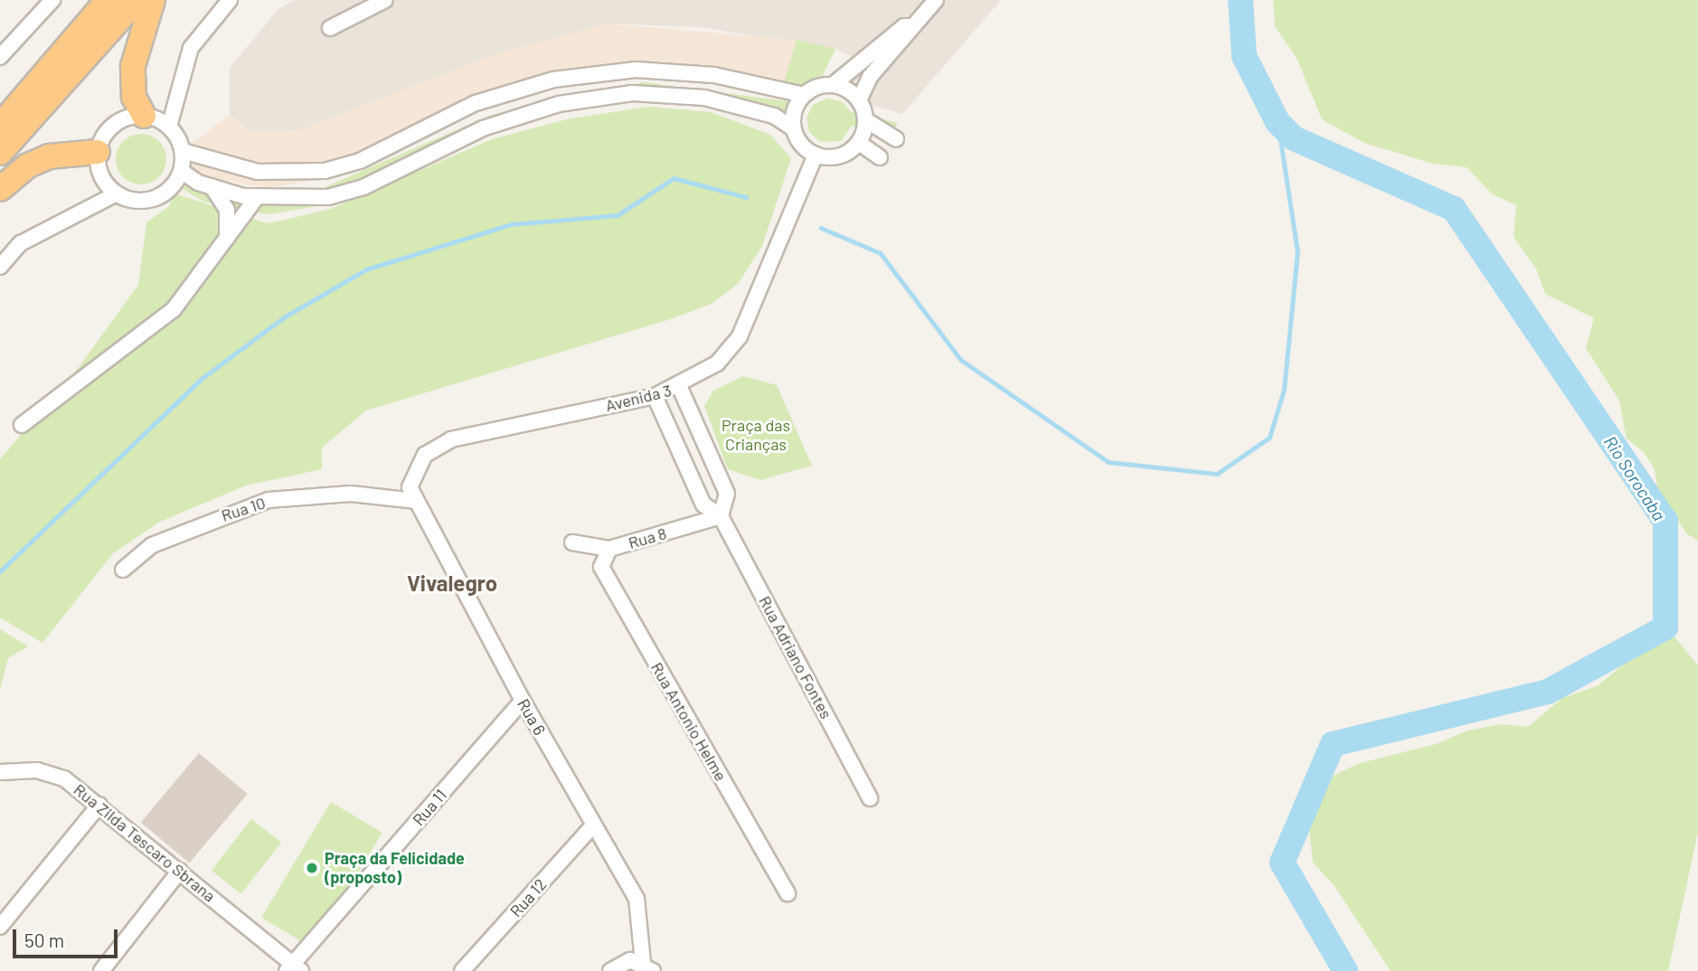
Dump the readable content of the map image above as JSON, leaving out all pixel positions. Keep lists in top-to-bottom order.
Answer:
{
  "streets": {
    "street": [
      "Avenida 3",
      "Rua 10",
      "Rua 8",
      "Rua Adriano Fontes",
      "Rua 6",
      "Rua Antonio Helme",
      "Rua 11",
      "Rua Zilda Tescaro Sbrana",
      "Rua 12"
    ]
  },
  "crossings": [
    ["Avenida 3", "Rua Adriano Fontes"],
    ["Avenida 3", "Rua 6"],
    ["Rua 10", "Rua 6"],
    ["Rua 8", "Rua Adriano Fontes"],
    ["Rua 8", "Rua Antonio Helme"],
    ["Rua 6", "Rua 11"],
    ["Rua 6", "Rua 12"],
    ["Rua 11", "Rua Zilda Tescaro Sbrana"]
  ],
  "districts": ["Vivalegro"],
  "water": ["Rio Sorocaba"],
  "parks": ["Praça das Crianças"],
  "places": ["Praça da Felicidade (proposto)"],
  "scale_bar": "50 m"
}
